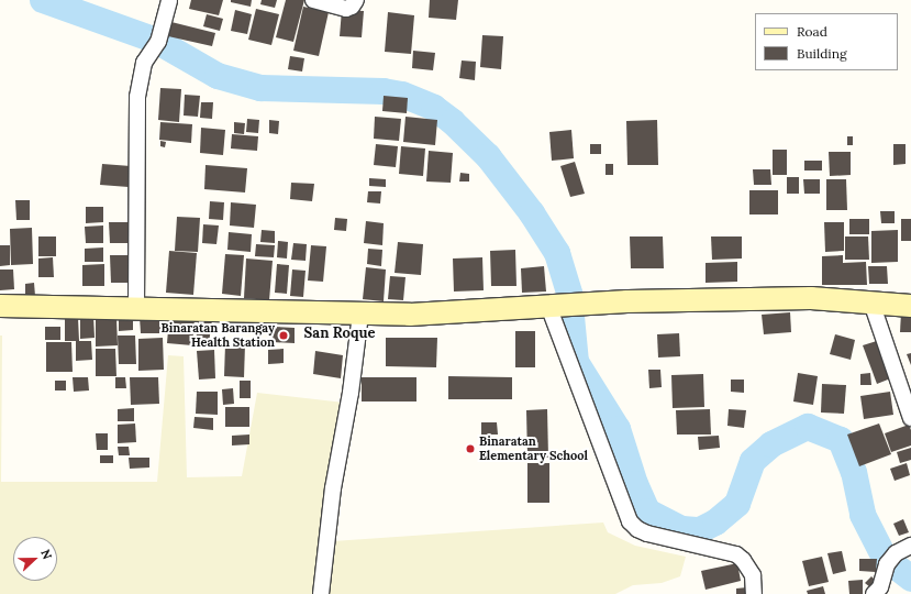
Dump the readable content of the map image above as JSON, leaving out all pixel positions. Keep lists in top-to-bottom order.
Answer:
{
  "districts": ["San Roque"],
  "places": ["Binaratan Barangay Health Station", "Binaratan Elementary School"],
  "legend": ["Road", "Building"],
  "north": "right"
}
